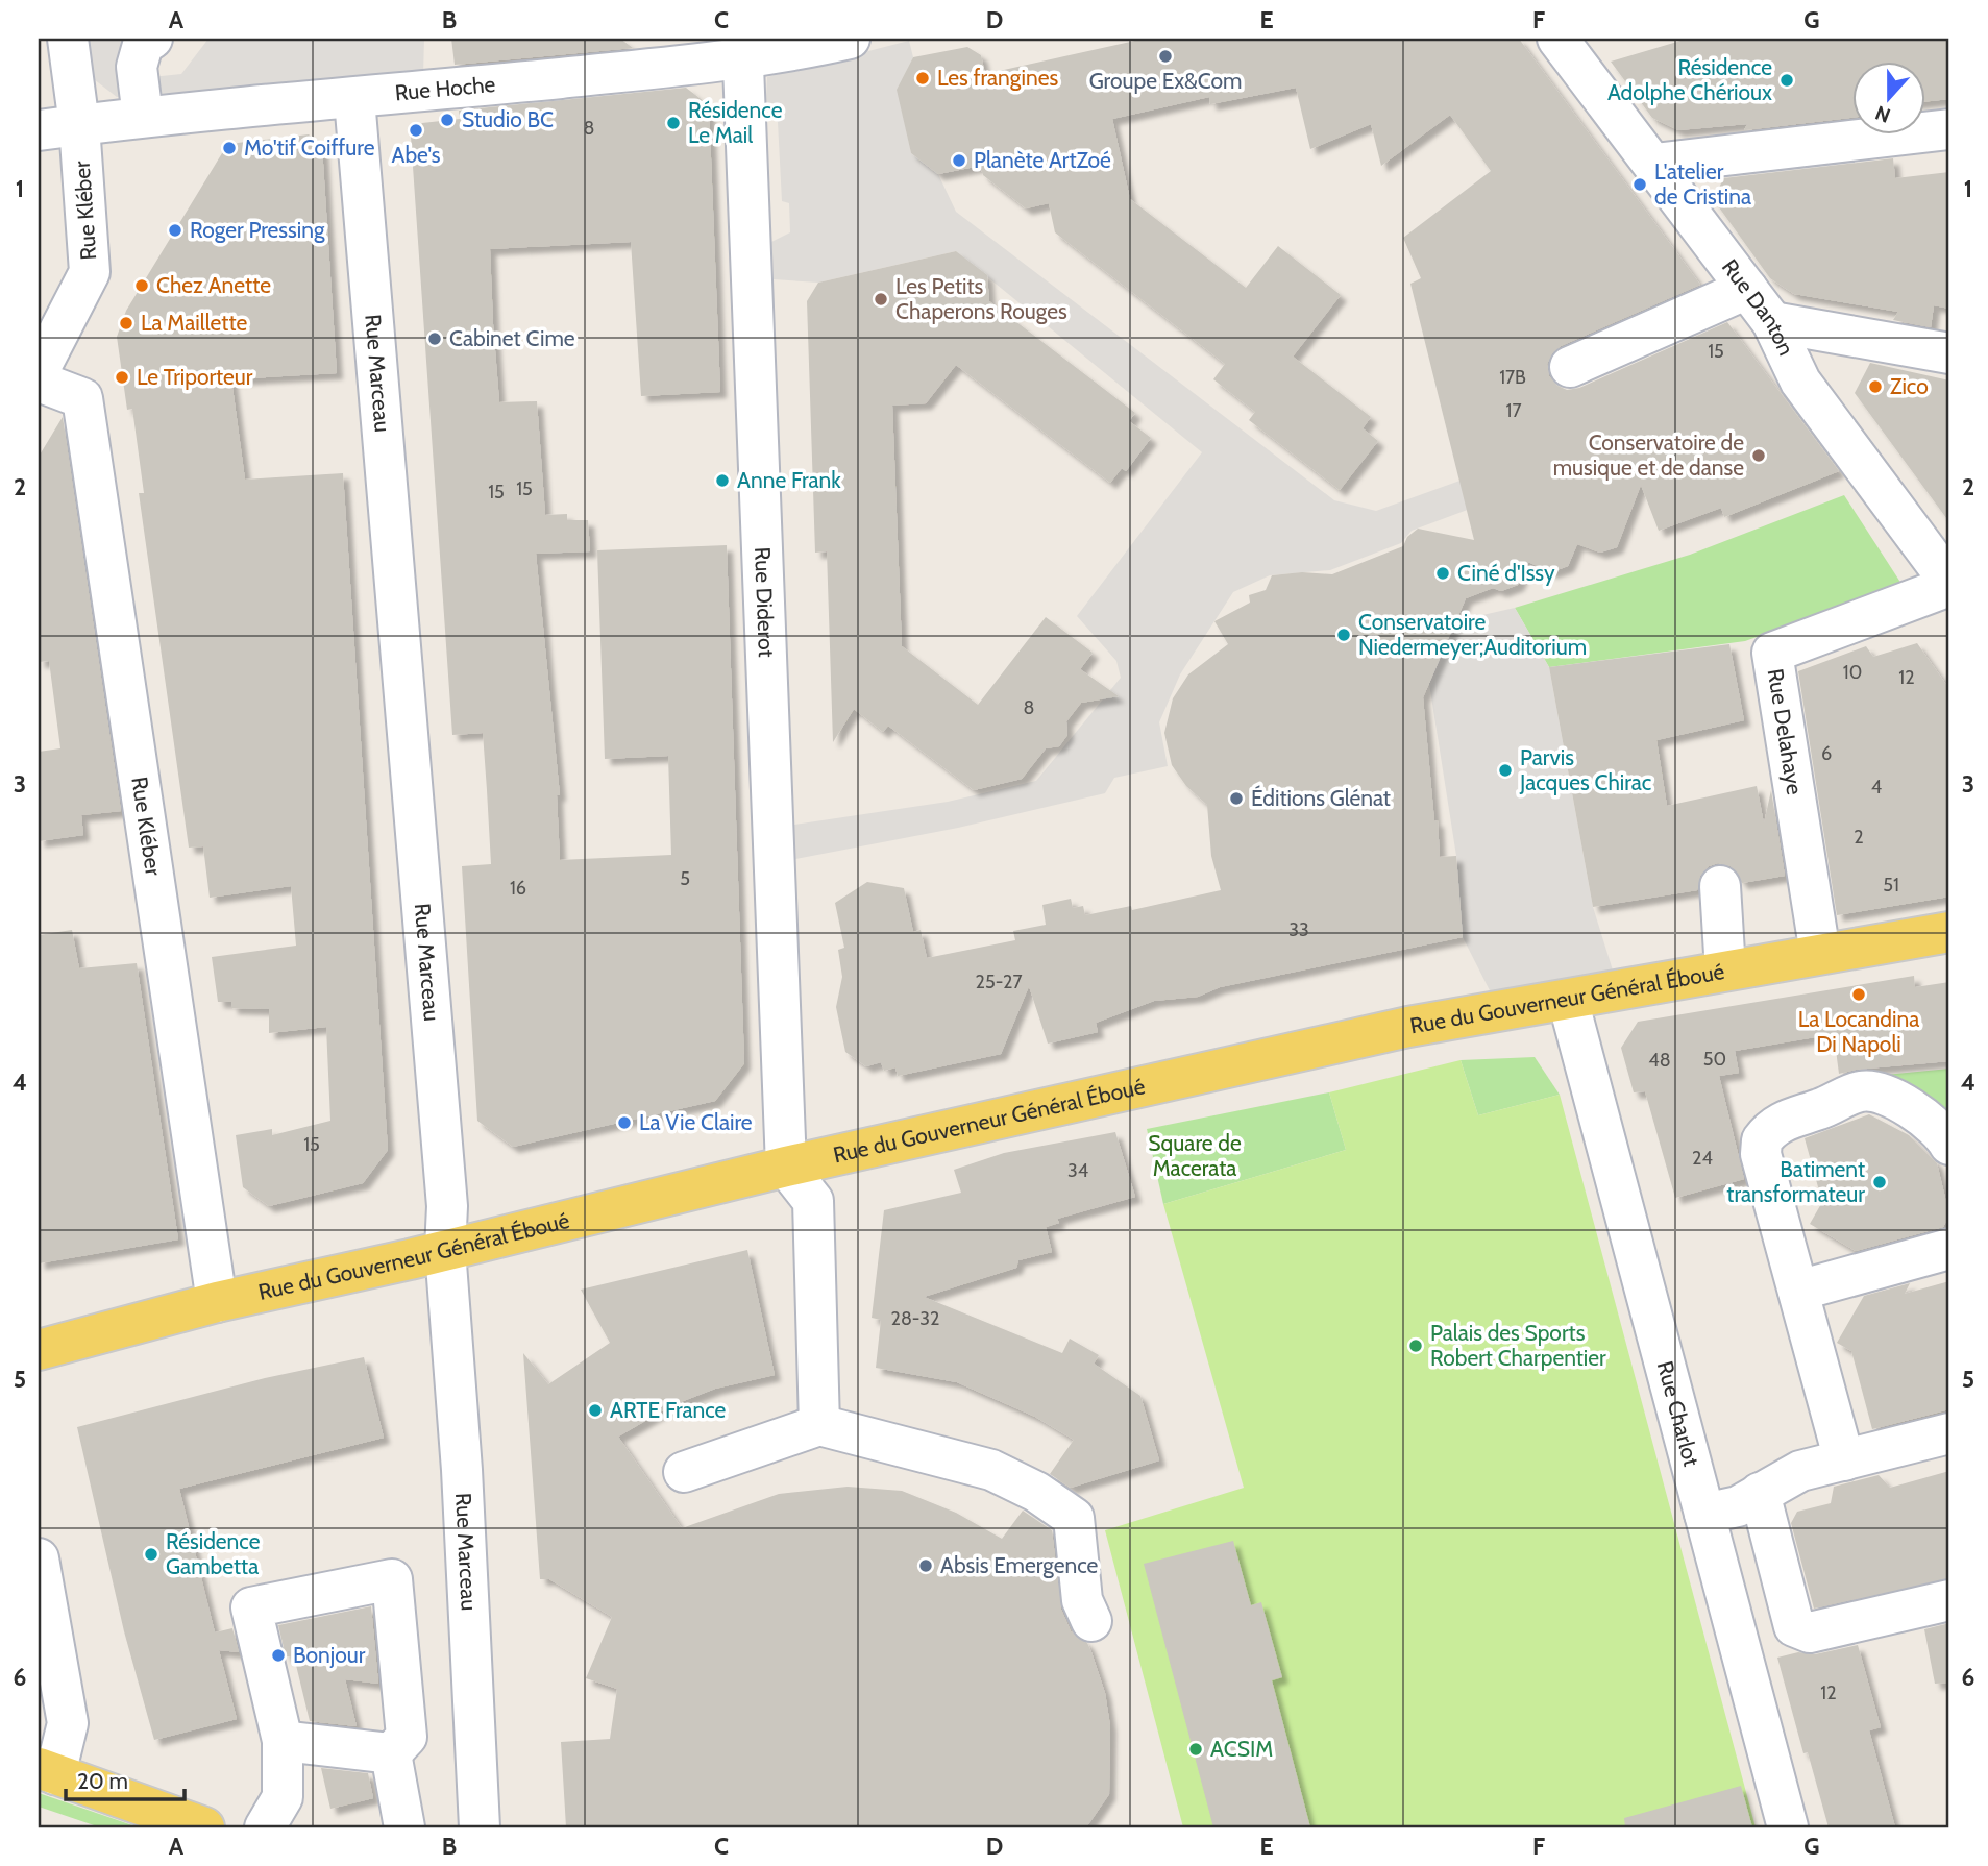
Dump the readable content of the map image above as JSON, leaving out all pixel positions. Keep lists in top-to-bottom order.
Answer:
{
  "streets": {
    "main road": ["Rue du Gouverneur Général Éboué"],
    "street": [
      "Rue Hoche",
      "Rue Kléber",
      "Rue Danton",
      "Rue Marceau",
      "Rue Diderot",
      "Rue Delahaye",
      "Rue Charlot"
    ]
  },
  "crossings": [
    ["Rue Hoche", "Rue Kléber"],
    ["Rue Hoche", "Rue Marceau"],
    ["Rue Hoche", "Rue Diderot"],
    ["Rue Kléber", "Rue du Gouverneur Général Éboué"],
    ["Rue Danton", "Rue Delahaye"],
    ["Rue Marceau", "Rue du Gouverneur Général Éboué"],
    ["Rue Diderot", "Rue du Gouverneur Général Éboué"],
    ["Rue Delahaye", "Rue du Gouverneur Général Éboué"],
    ["Rue du Gouverneur Général Éboué", "Rue Charlot"]
  ],
  "parks": ["Square de Macerata"],
  "places": [
    "Groupe Ex&Com",
    "Les frangines",
    "Résidence Adolphe Chérioux",
    "Studio BC",
    "Résidence Le Mail",
    "Abe's",
    "Mo'tif Coiffure",
    "Planète ArtZoé",
    "L'atelier de Cristina",
    "Roger Pressing",
    "Chez Anette",
    "Les Petits Chaperons Rouges",
    "La Maillette",
    "Cabinet Cime",
    "Le Triporteur",
    "Zico",
    "Conservatoire de musique et de danse",
    "Anne Frank",
    "Ciné d'Issy",
    "Conservatoire Niedermeyer;Auditorium",
    "Parvis Jacques Chirac",
    "Éditions Glénat",
    "La Locandina Di Napoli",
    "La Vie Claire",
    "Batiment transformateur",
    "Palais des Sports Robert Charpentier",
    "ARTE France",
    "Résidence Gambetta",
    "Absis Emergence",
    "Bonjour",
    "ACSIM"
  ],
  "house_numbers": [
    "8",
    "15",
    "17B",
    "17",
    "15",
    "15",
    "10",
    "12",
    "8",
    "6",
    "4",
    "2",
    "5",
    "51",
    "16",
    "33",
    "25-27",
    "50",
    "48",
    "15",
    "24",
    "34",
    "28-32",
    "12"
  ],
  "scale_bar": "20 m",
  "north": "bottom",
  "grid": {
    "columns": [
      "A",
      "B",
      "C",
      "D",
      "E",
      "F",
      "G"
    ],
    "rows": [
      "1",
      "2",
      "3",
      "4",
      "5",
      "6"
    ]
  }
}
